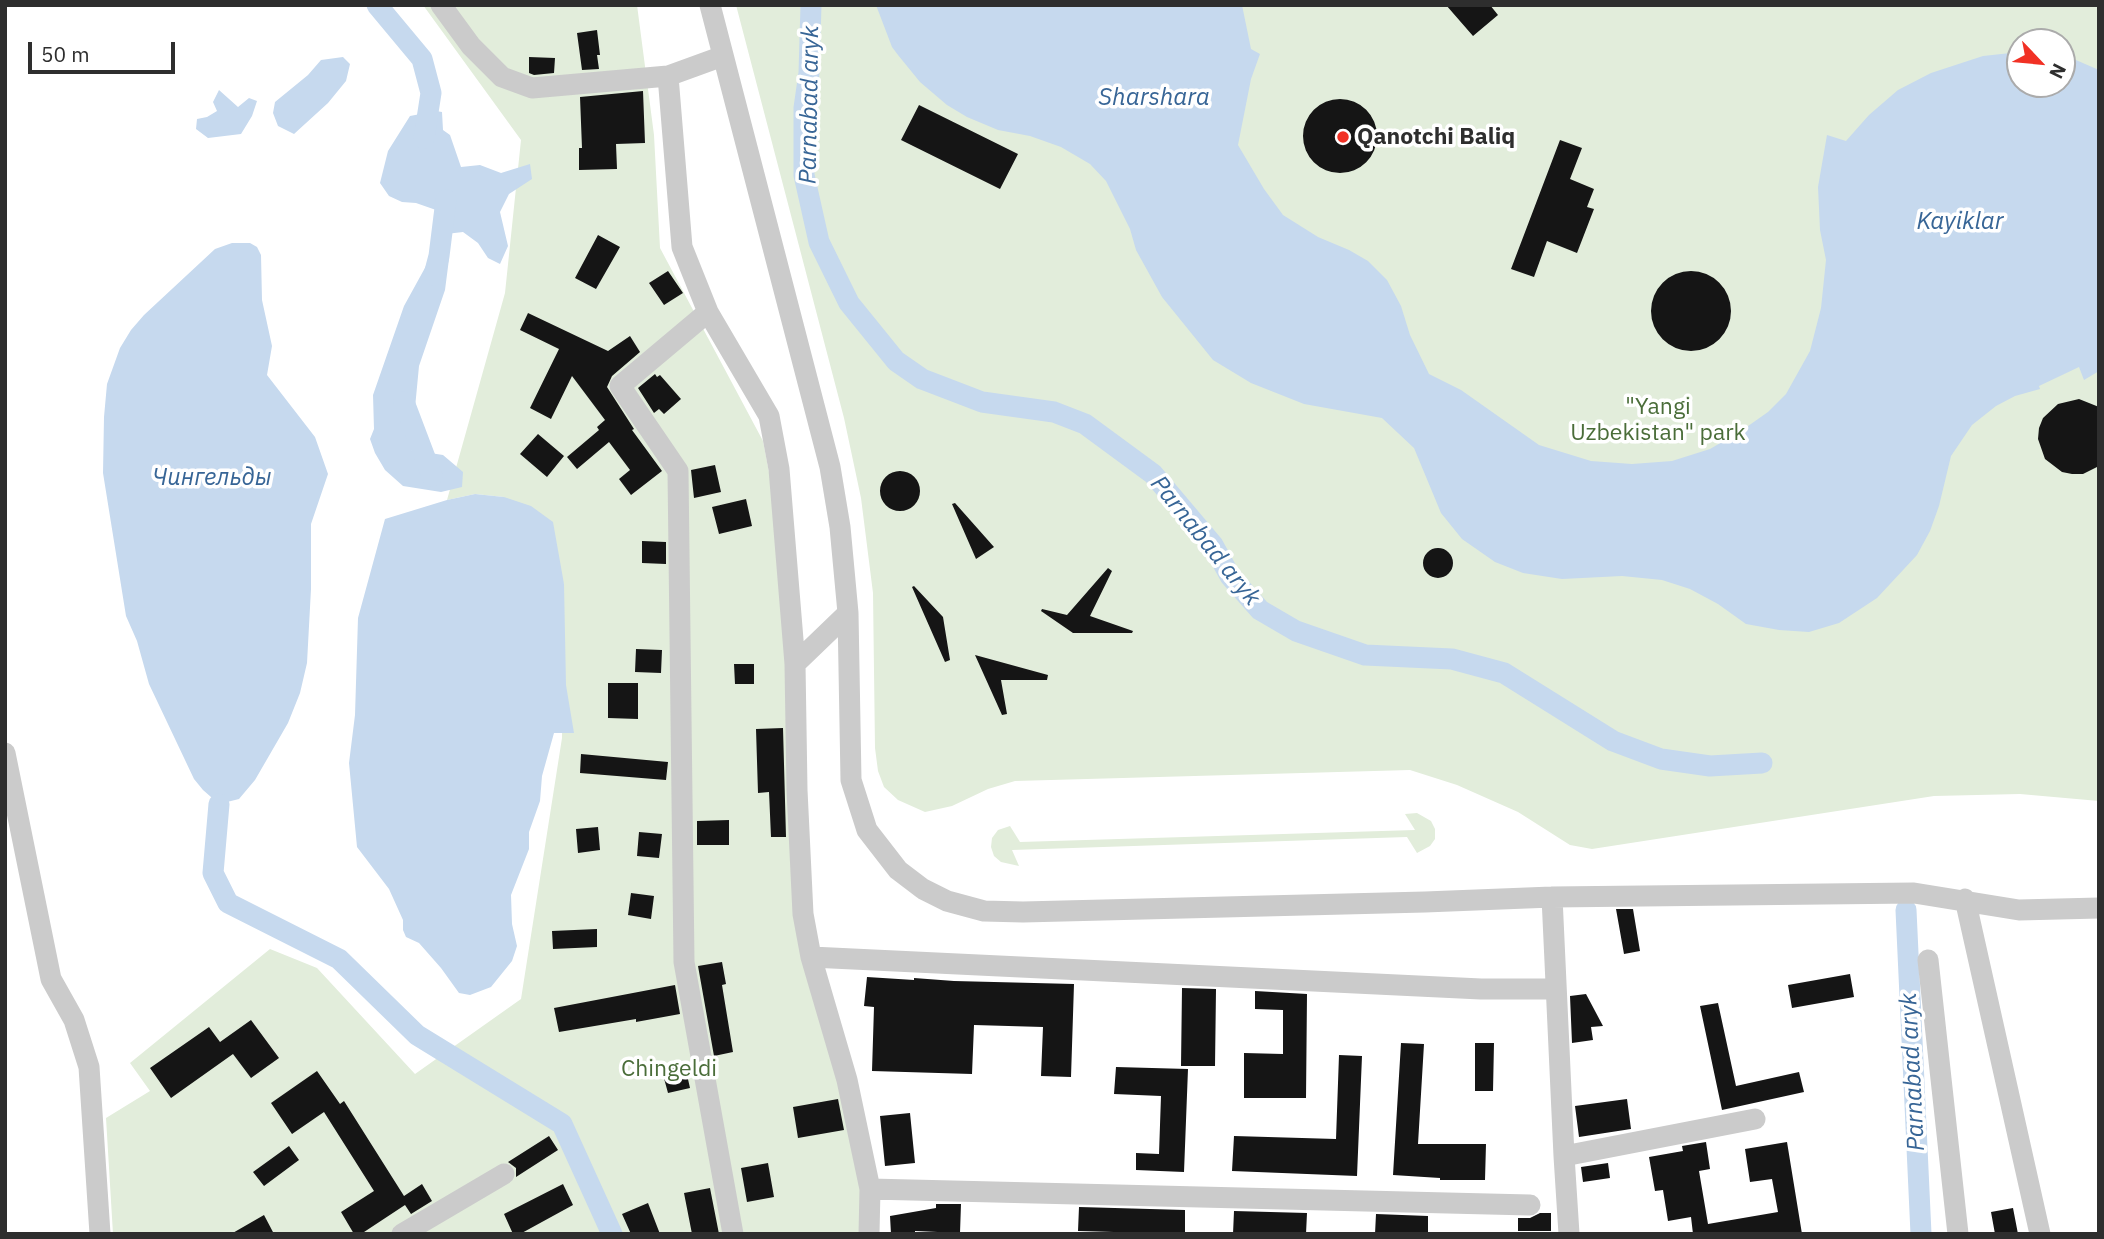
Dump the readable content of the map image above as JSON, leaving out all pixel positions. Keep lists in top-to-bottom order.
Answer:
{
  "water": [
    "Sharshara",
    "Parnabad aryk",
    "Kayiklar",
    "Чингельды"
  ],
  "parks": ["\"Yangi Uzbekistan\" park", "Chingeldi"],
  "places": ["Qanotchi Baliq"],
  "scale_bar": "50 m",
  "north": "bottom right"
}
